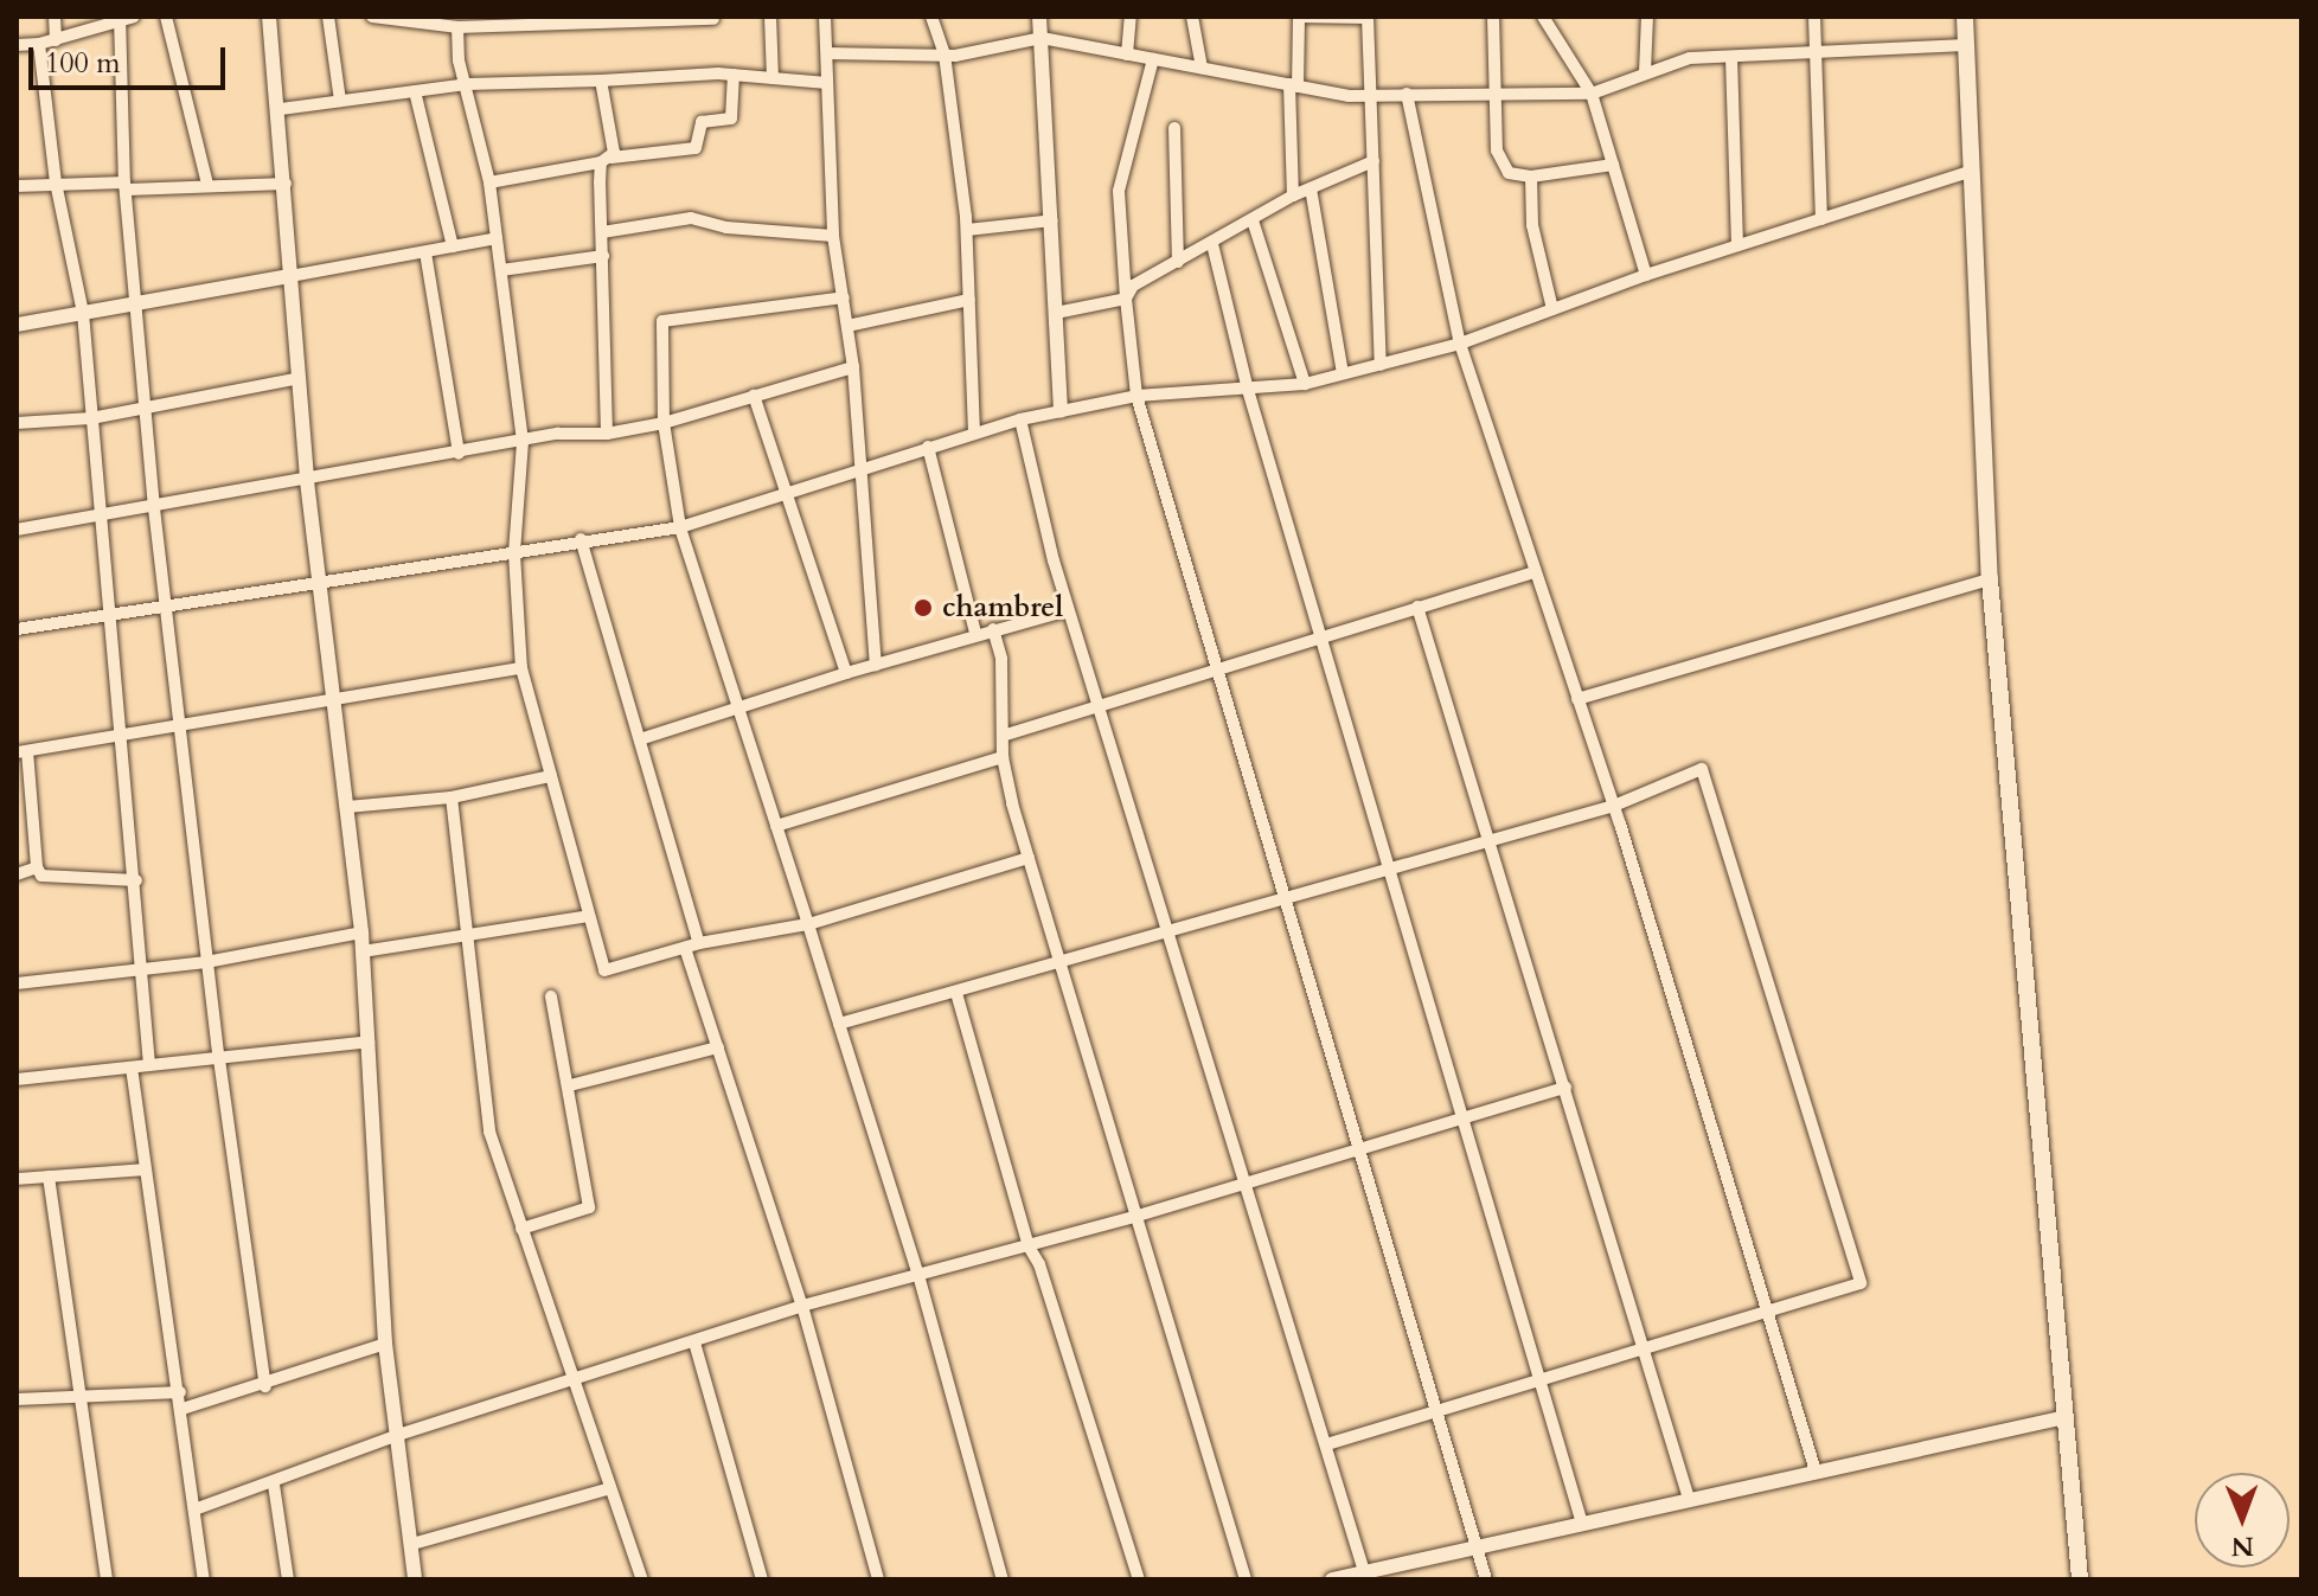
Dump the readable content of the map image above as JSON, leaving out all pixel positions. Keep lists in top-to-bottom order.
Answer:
{
  "places": ["chambrel"],
  "scale_bar": "100 m",
  "north": "bottom"
}
